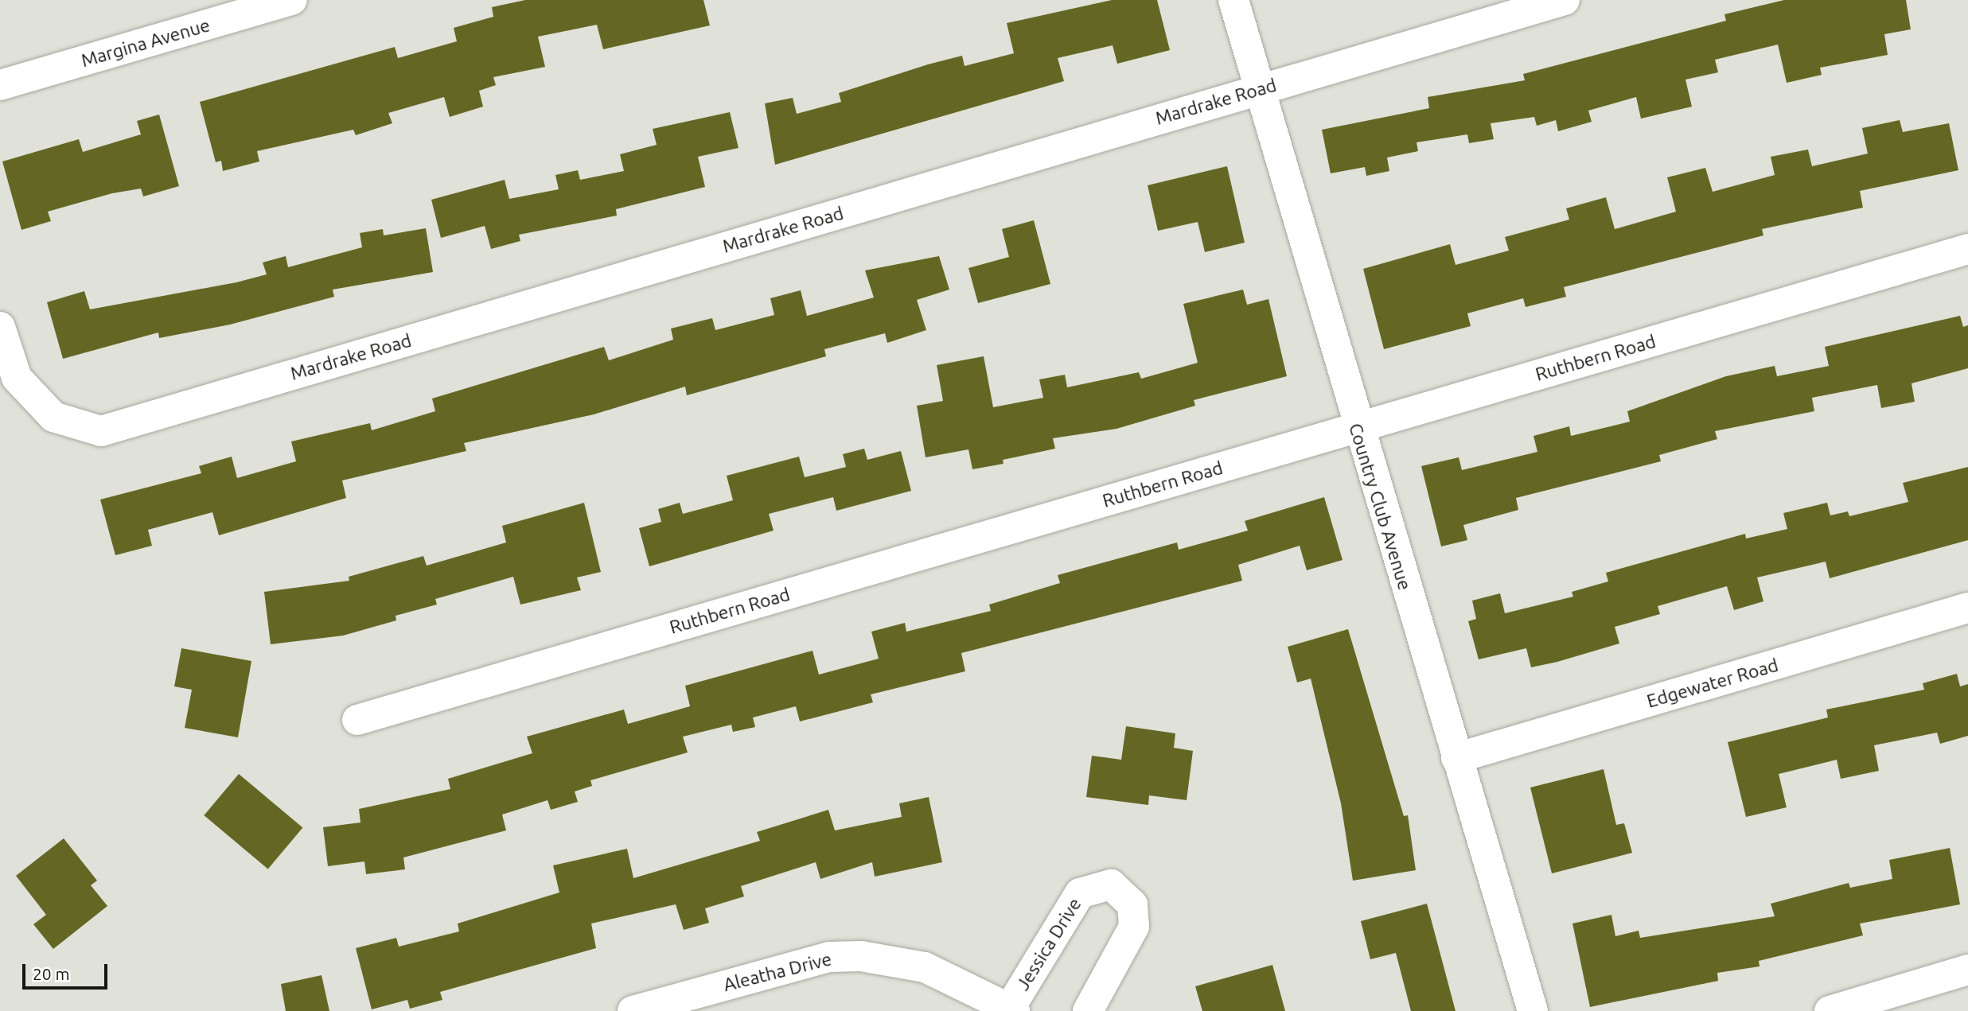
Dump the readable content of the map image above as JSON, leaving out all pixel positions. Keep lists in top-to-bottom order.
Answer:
{
  "streets": {
    "street": [
      "Margina Avenue",
      "Mardrake Road",
      "Ruthbern Road",
      "Country Club Avenue",
      "Edgewater Road",
      "Jessica Drive",
      "Aleatha Drive"
    ]
  },
  "crossings": [
    ["Mardrake Road", "Country Club Avenue"],
    ["Ruthbern Road", "Country Club Avenue"],
    ["Country Club Avenue", "Edgewater Road"],
    ["Jessica Drive", "Aleatha Drive"]
  ],
  "scale_bar": "20 m"
}
